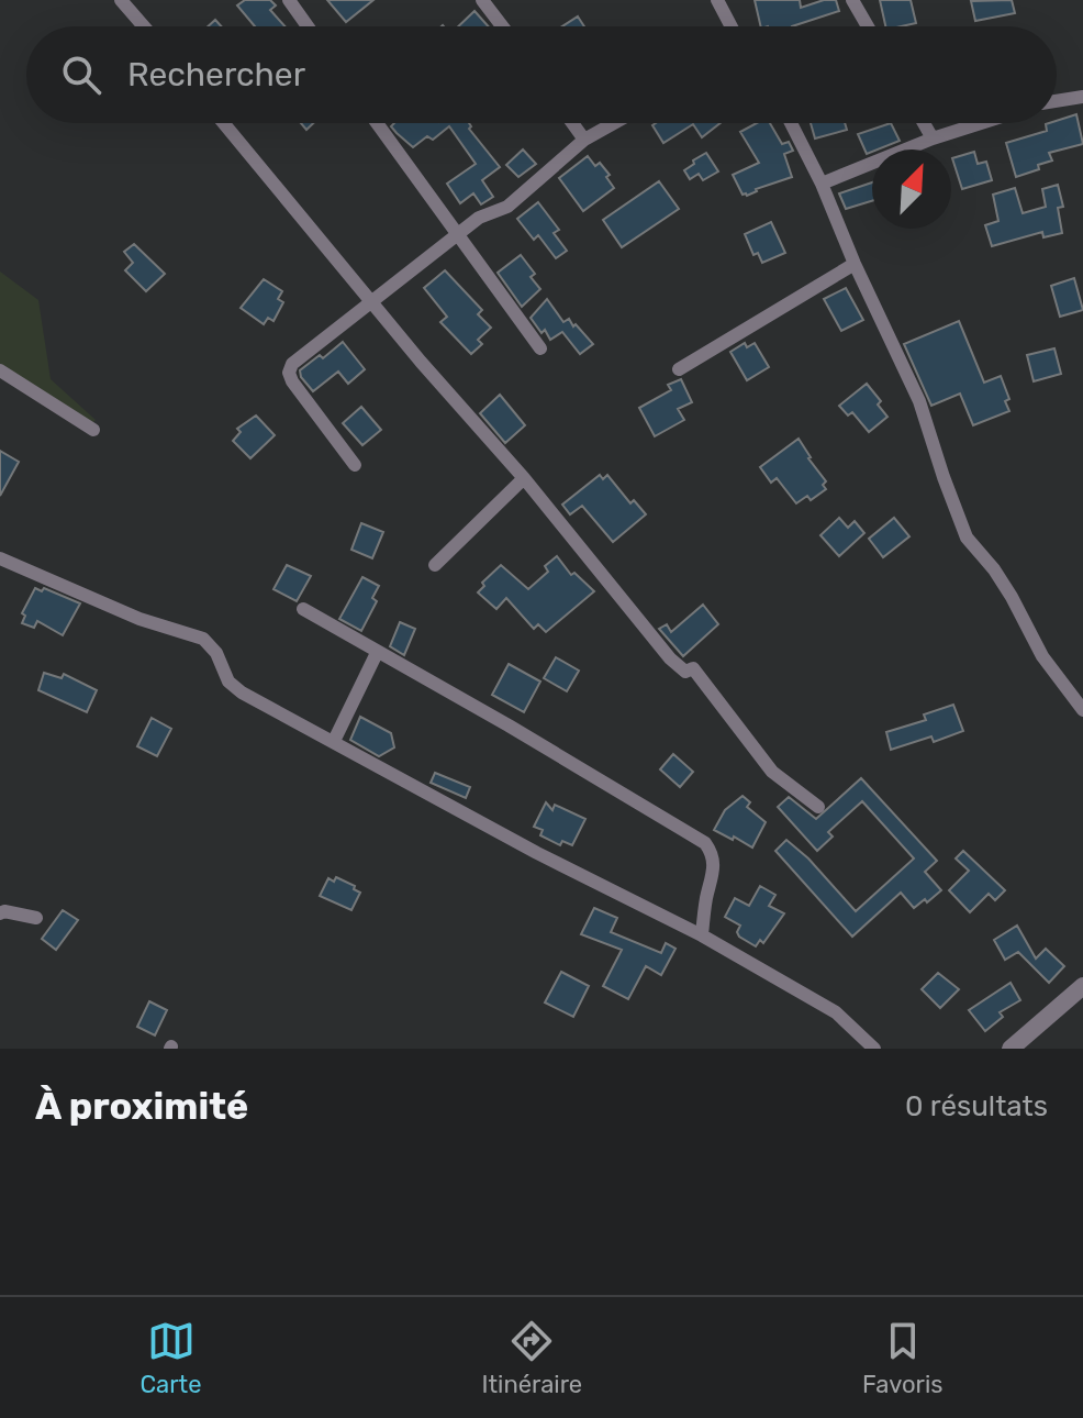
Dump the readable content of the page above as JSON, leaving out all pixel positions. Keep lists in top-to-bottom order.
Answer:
{
  "north": "top right",
  "page": {
    "search": "Rechercher",
    "heading": ["À proximité", "0 résultats"],
    "nav": ["Carte", "Itinéraire", "Favoris"]
  }
}
